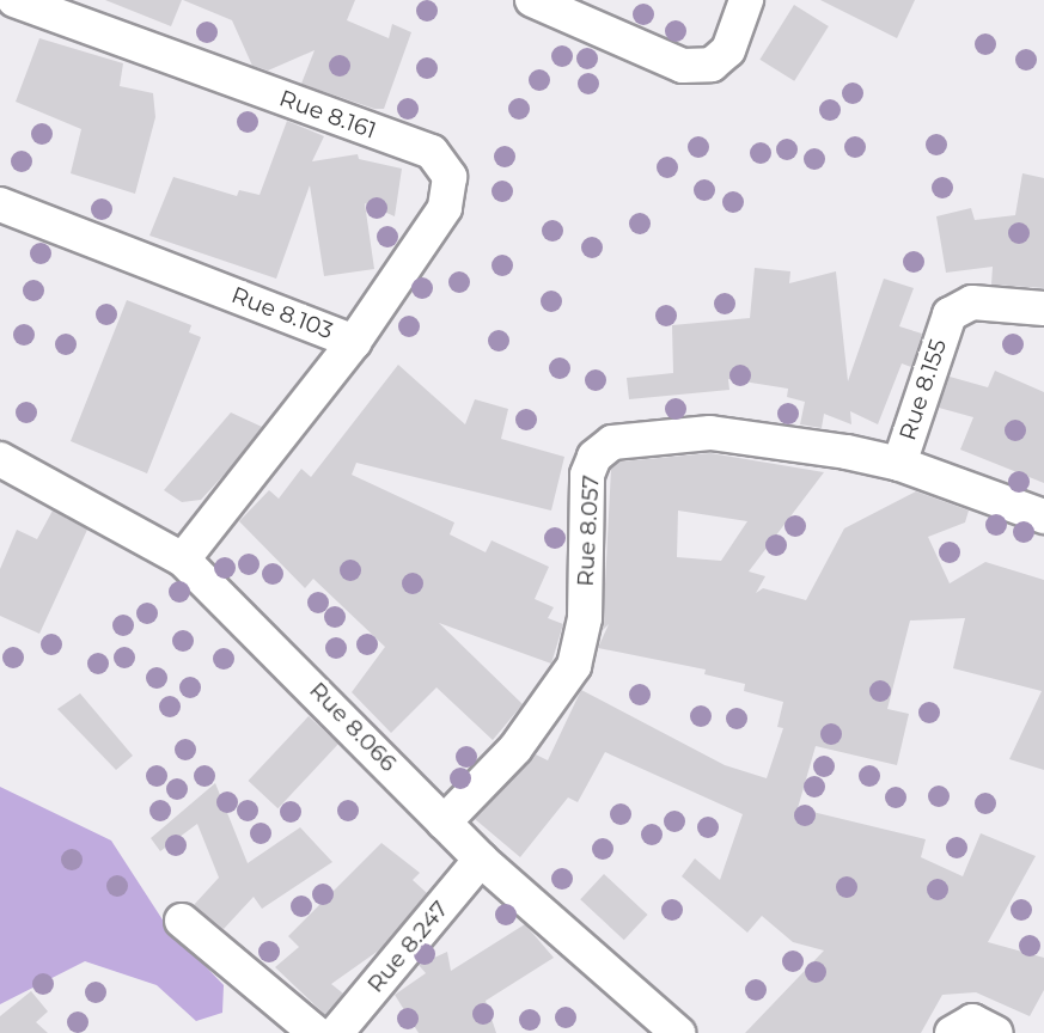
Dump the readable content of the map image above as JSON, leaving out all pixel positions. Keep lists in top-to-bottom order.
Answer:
{
  "streets": {
    "street": [
      "Rue 8.161",
      "Rue 8.103",
      "Rue 8.155",
      "Rue 8.057",
      "Rue 8.066",
      "Rue 8.247"
    ]
  },
  "crossings": [
    ["Rue 8.161", "Rue 8.103"],
    ["Rue 8.103", "Rue 8.066"],
    ["Rue 8.155", "Rue 8.057"],
    ["Rue 8.057", "Rue 8.066"],
    ["Rue 8.066", "Rue 8.247"]
  ]
}
